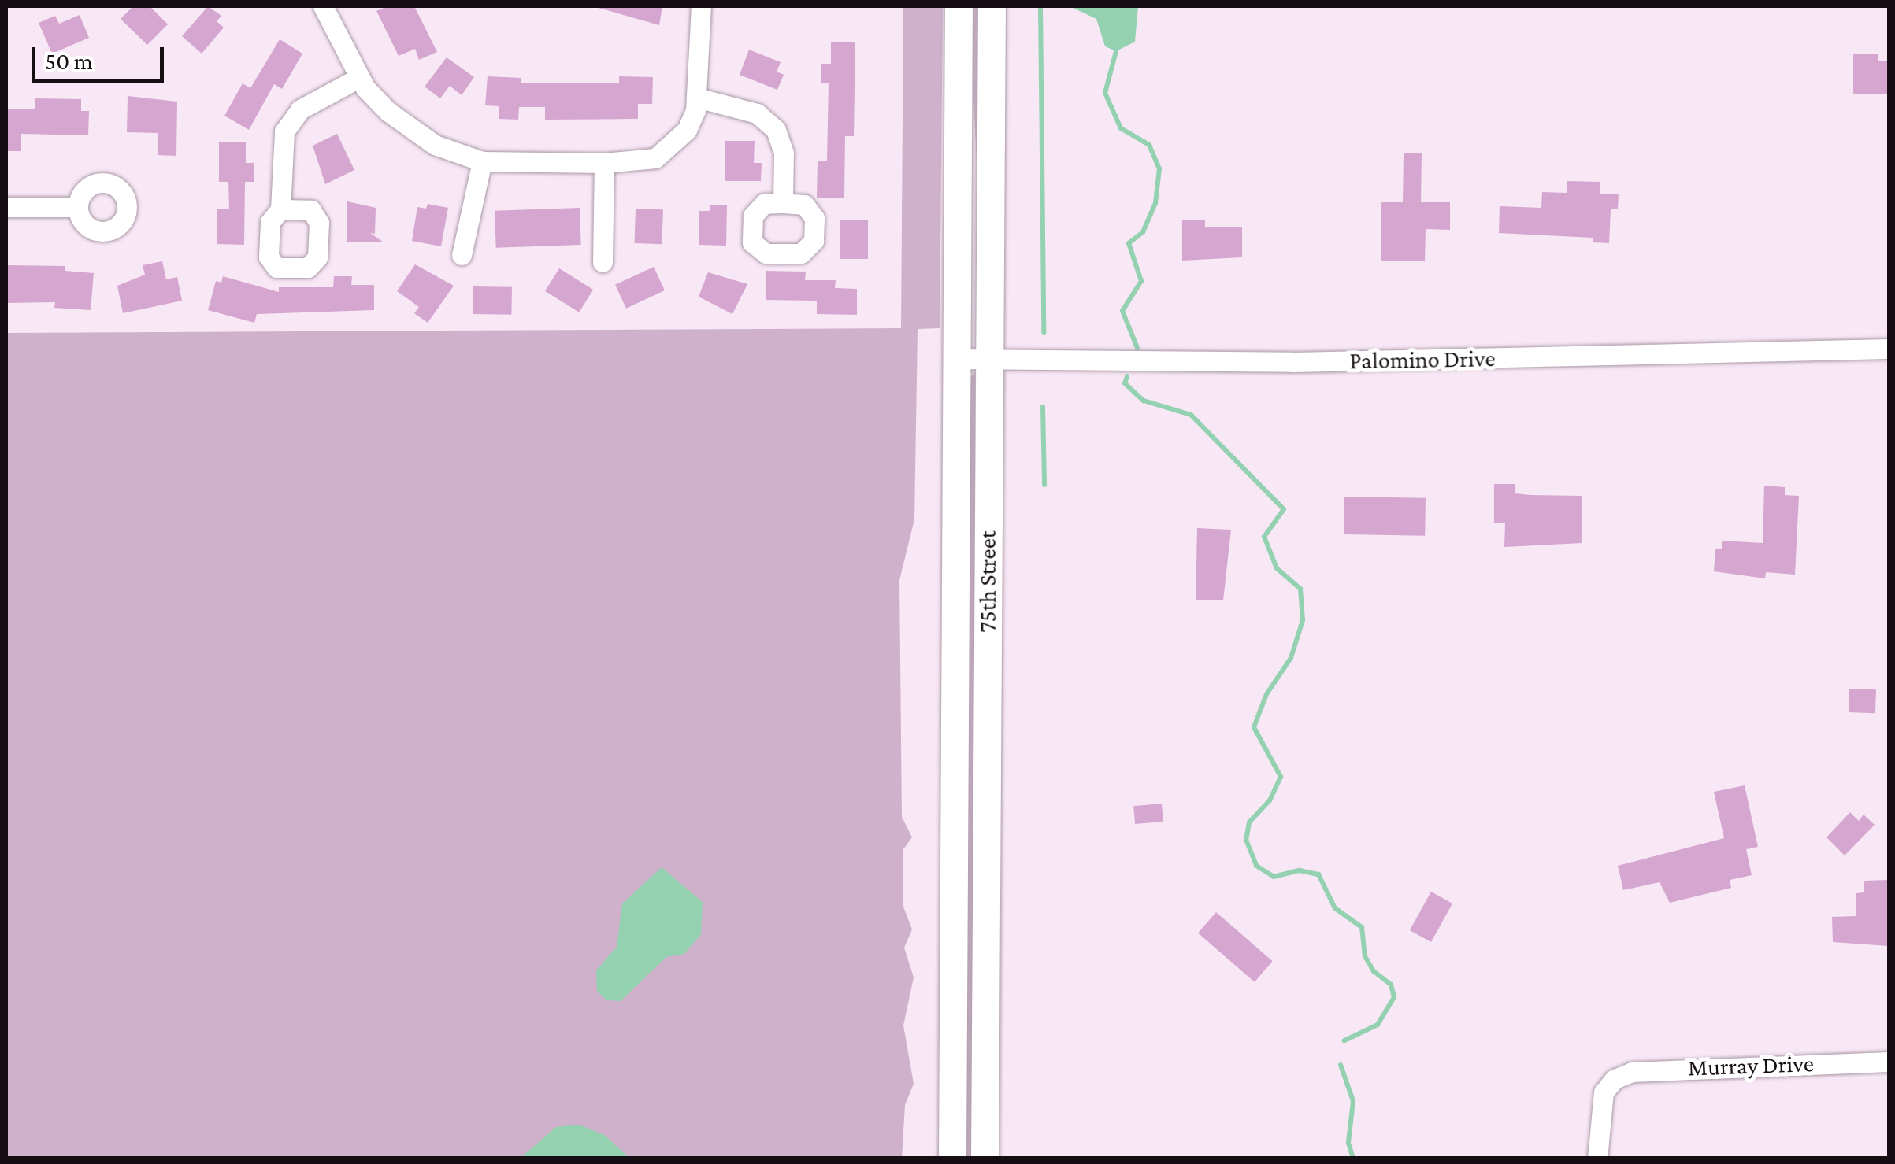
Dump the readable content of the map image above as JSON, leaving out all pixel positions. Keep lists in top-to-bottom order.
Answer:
{
  "streets": {
    "main road": ["75th Street"],
    "street": ["Palomino Drive", "Murray Drive"]
  },
  "crossings": [
    ["Palomino Drive", "75th Street"]
  ],
  "scale_bar": "50 m"
}
